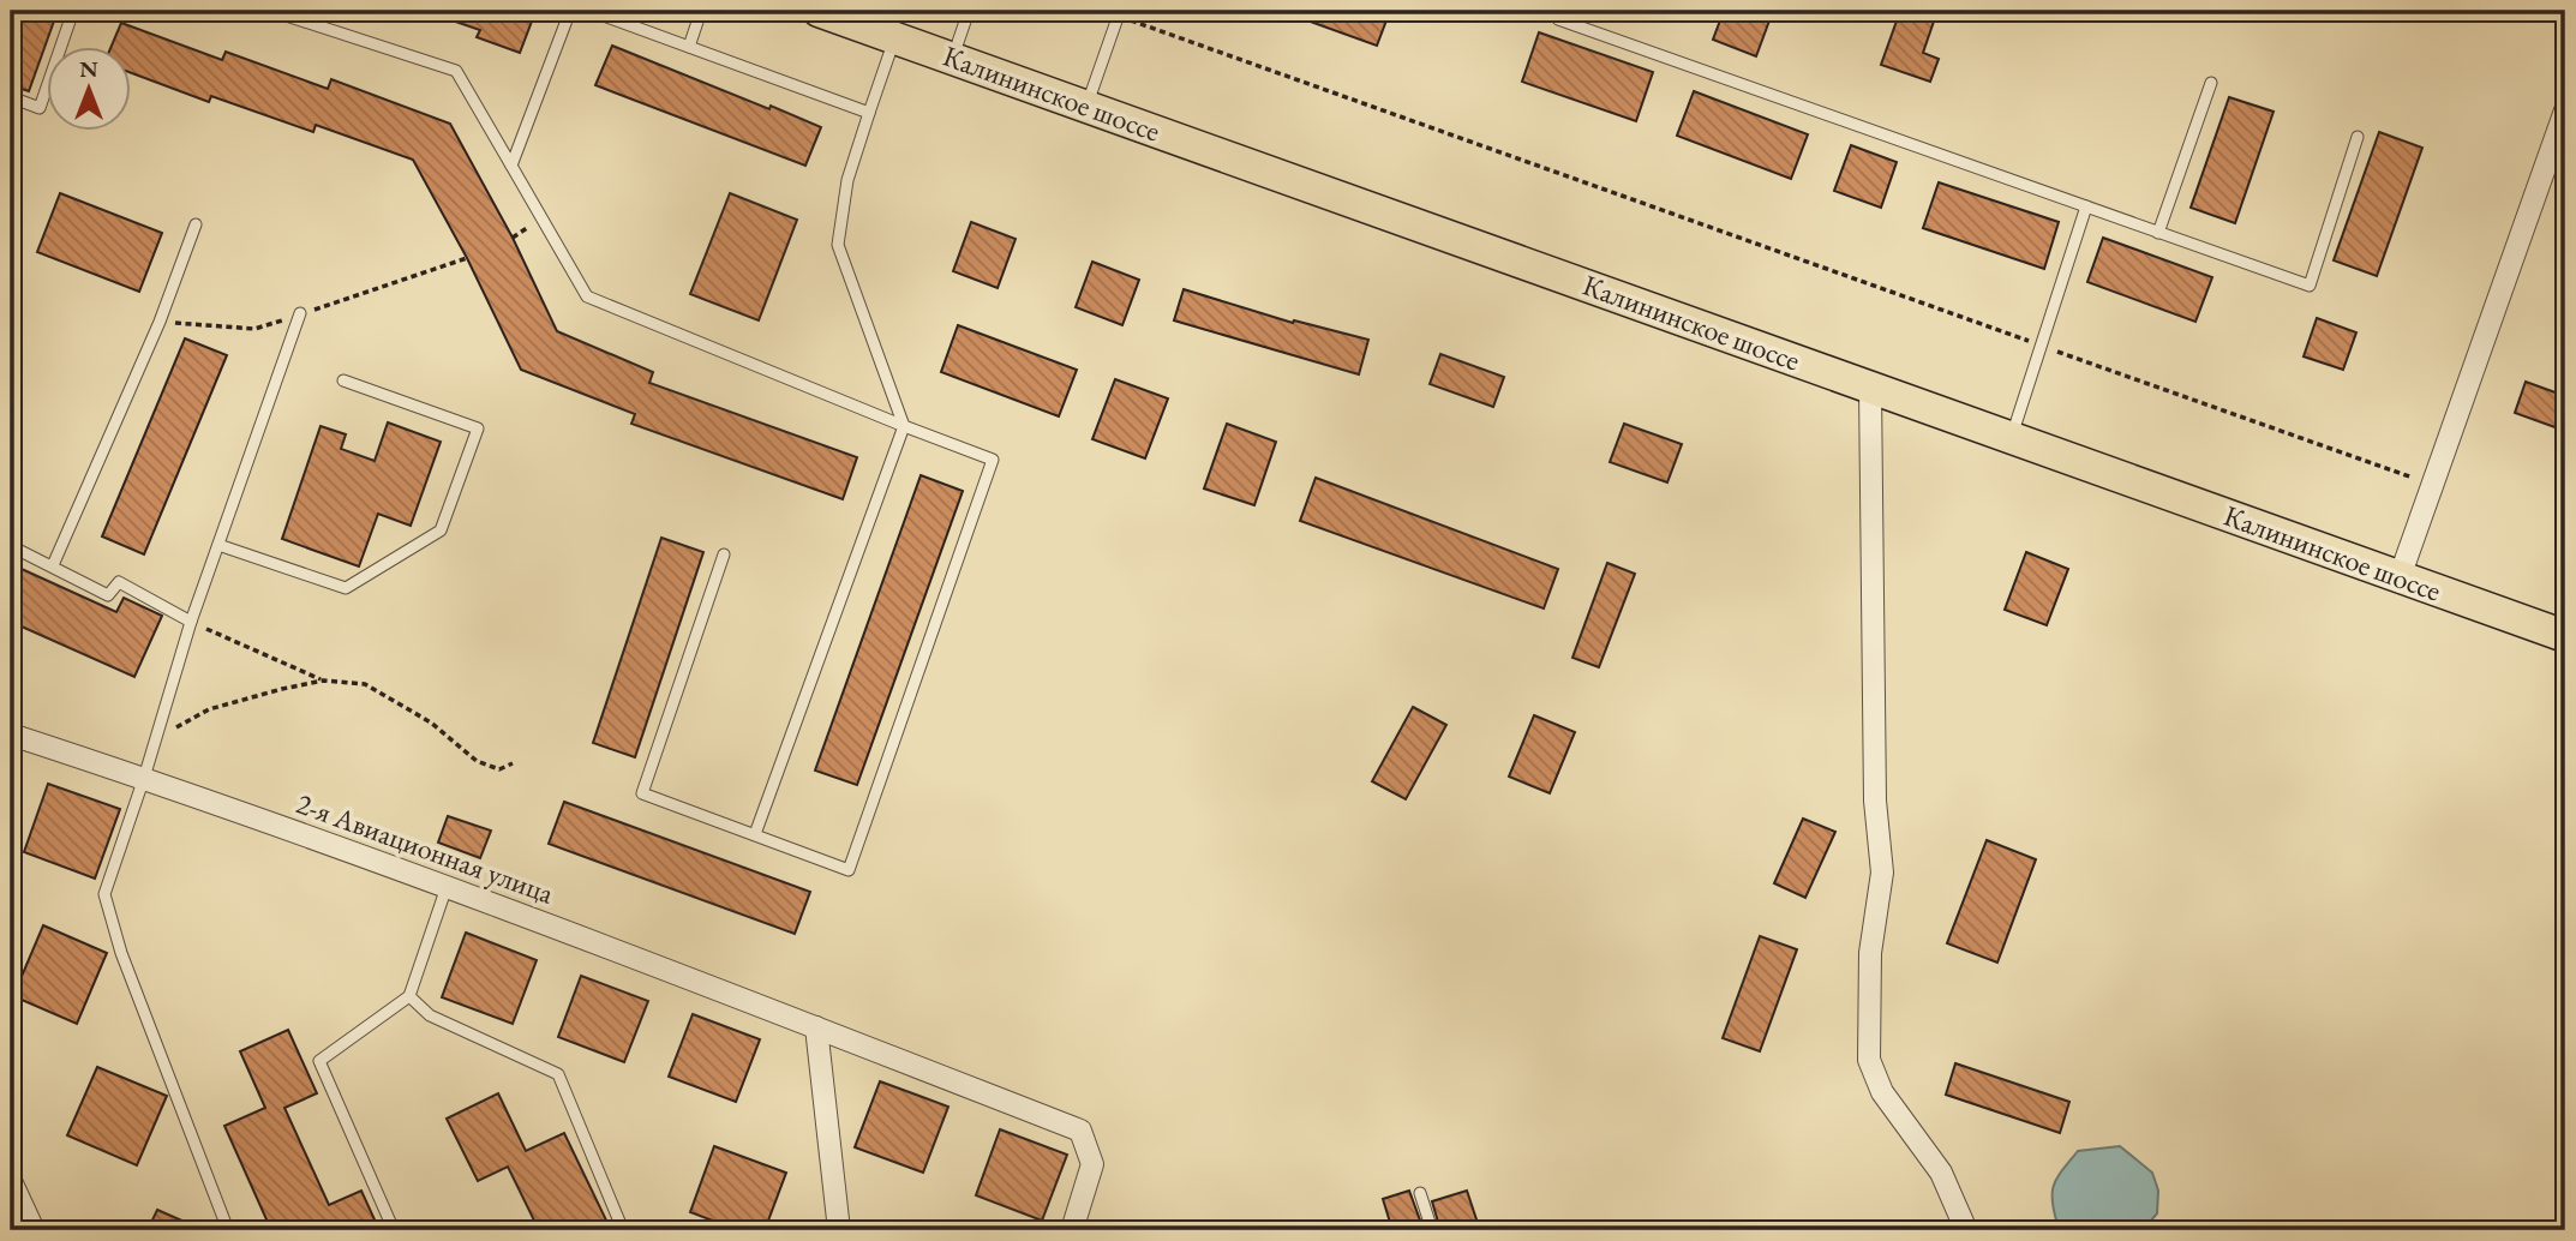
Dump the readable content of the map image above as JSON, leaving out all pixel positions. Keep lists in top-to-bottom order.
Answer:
{
  "streets": {
    "main road": ["Калининское шоссе"],
    "street": ["2-я Авиационная улица"]
  },
  "north": "top"
}
